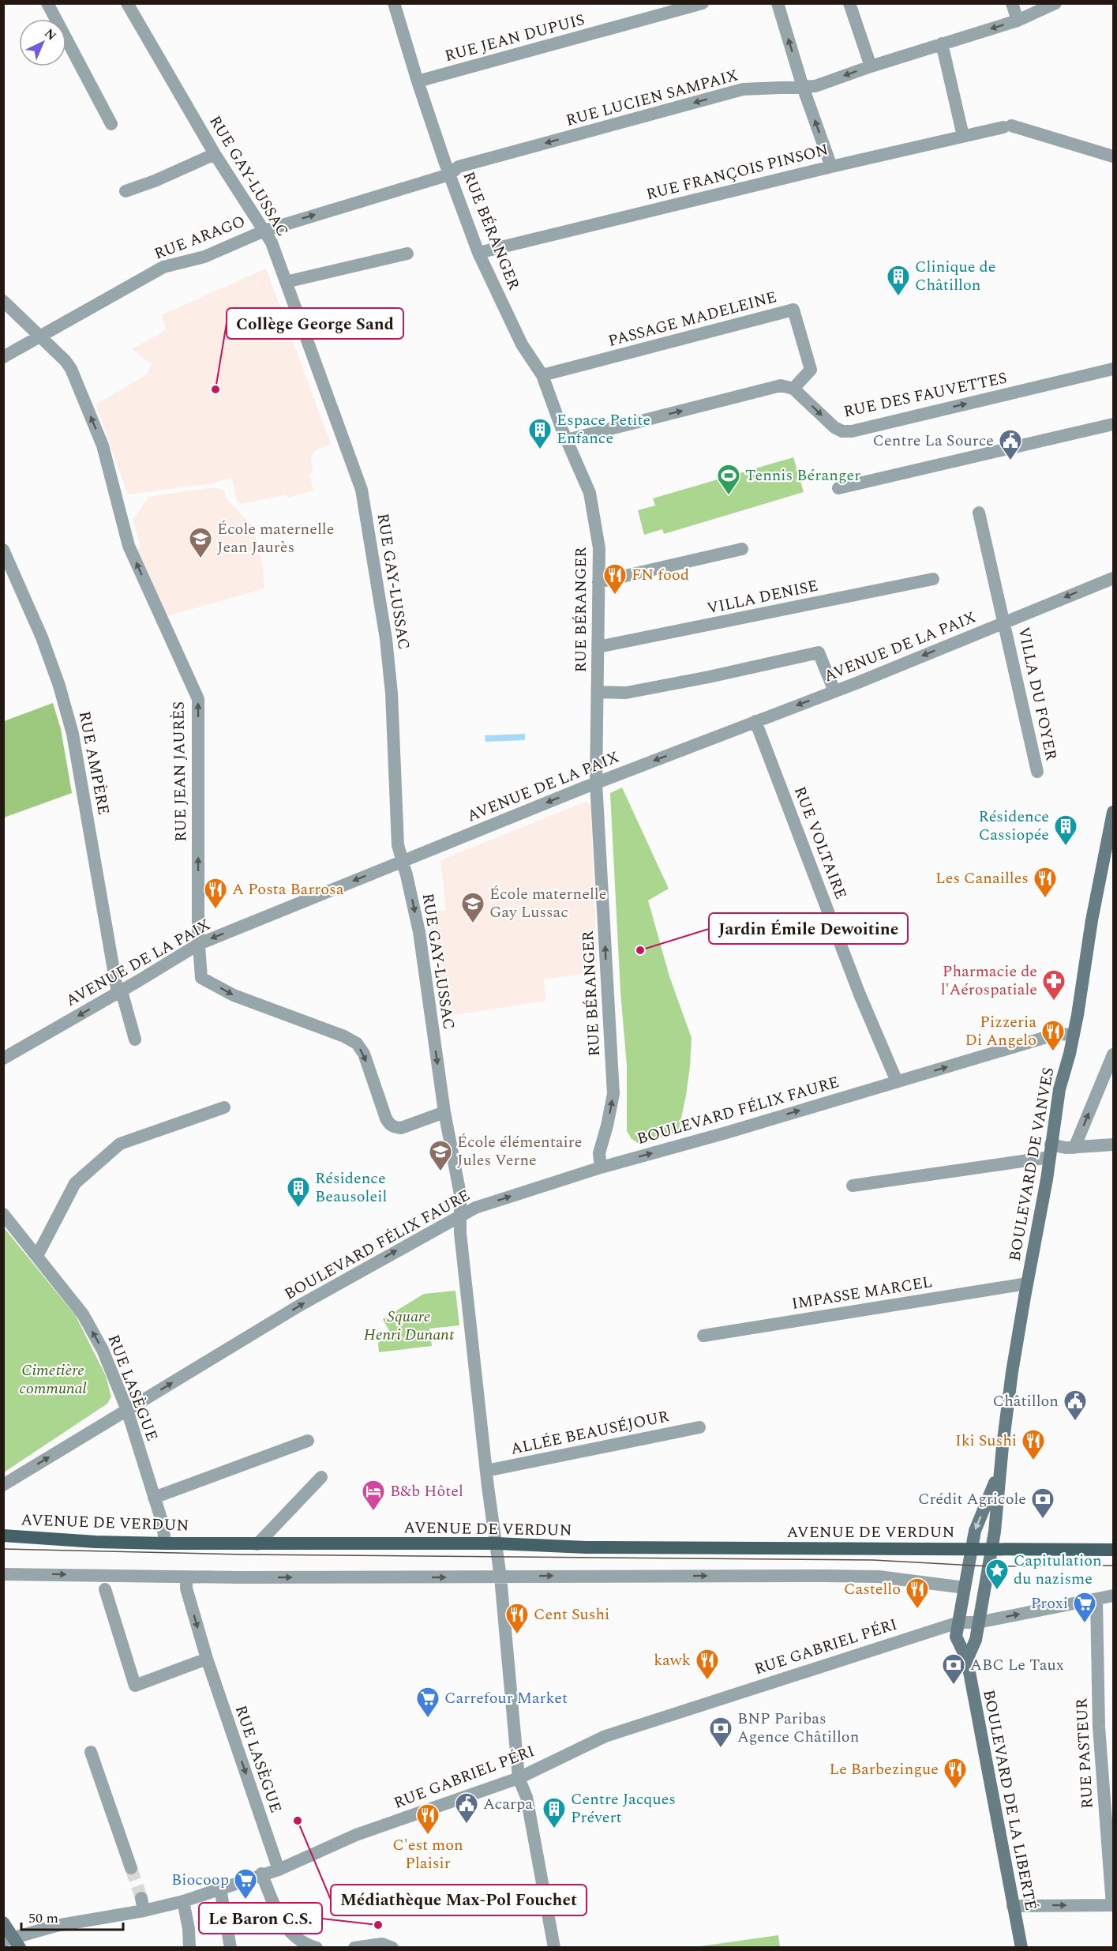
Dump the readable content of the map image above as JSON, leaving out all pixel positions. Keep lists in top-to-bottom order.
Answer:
{
  "streets": {
    "main road": ["BOULEVARD DE VANVES", "AVENUE DE VERDUN", "BOULEVARD DE LA LIBERTÉ"],
    "street": [
      "RUE JEAN DUPUIS",
      "RUE LUCIEN SAMPAIX",
      "RUE FRANÇOIS PINSON",
      "RUE GAY-LUSSAC",
      "RUE BÉRANGER",
      "RUE ARAGO",
      "PASSAGE MADELEINE",
      "RUE DES FAUVETTES",
      "VILLA DENISE",
      "AVENUE DE LA PAIX",
      "VILLA DU FOYER",
      "RUE AMPÈRE",
      "RUE JEAN JAURÈS",
      "RUE VOLTAIRE",
      "BOULEVARD FÉLIX FAURE",
      "IMPASSE MARCEL",
      "RUE LASÈGUE",
      "ALLÉE BEAUSÉJOUR",
      "RUE GABRIEL PÉRI",
      "RUE PASTEUR"
    ]
  },
  "crossings": [
    ["RUE JEAN DUPUIS", "RUE BÉRANGER"],
    ["RUE LUCIEN SAMPAIX", "RUE BÉRANGER"],
    ["RUE LUCIEN SAMPAIX", "RUE ARAGO"],
    ["RUE FRANÇOIS PINSON", "RUE BÉRANGER"],
    ["RUE GAY-LUSSAC", "RUE ARAGO"],
    ["RUE GAY-LUSSAC", "AVENUE DE LA PAIX"],
    ["RUE GAY-LUSSAC", "RUE JEAN JAURÈS"],
    ["RUE GAY-LUSSAC", "BOULEVARD FÉLIX FAURE"],
    ["RUE GAY-LUSSAC", "ALLÉE BEAUSÉJOUR"],
    ["RUE GAY-LUSSAC", "AVENUE DE VERDUN"],
    ["RUE GAY-LUSSAC", "RUE GABRIEL PÉRI"],
    ["RUE BÉRANGER", "RUE ARAGO"],
    ["RUE BÉRANGER", "PASSAGE MADELEINE"],
    ["RUE BÉRANGER", "VILLA DENISE"],
    ["RUE BÉRANGER", "AVENUE DE LA PAIX"],
    ["RUE BÉRANGER", "BOULEVARD FÉLIX FAURE"],
    ["RUE ARAGO", "RUE JEAN JAURÈS"],
    ["PASSAGE MADELEINE", "RUE DES FAUVETTES"],
    ["AVENUE DE LA PAIX", "VILLA DU FOYER"],
    ["AVENUE DE LA PAIX", "RUE AMPÈRE"],
    ["AVENUE DE LA PAIX", "RUE JEAN JAURÈS"],
    ["AVENUE DE LA PAIX", "RUE VOLTAIRE"],
    ["RUE VOLTAIRE", "BOULEVARD FÉLIX FAURE"],
    ["BOULEVARD FÉLIX FAURE", "BOULEVARD DE VANVES"],
    ["BOULEVARD FÉLIX FAURE", "RUE LASÈGUE"],
    ["BOULEVARD DE VANVES", "IMPASSE MARCEL"],
    ["BOULEVARD DE VANVES", "AVENUE DE VERDUN"],
    ["BOULEVARD DE VANVES", "RUE GABRIEL PÉRI"],
    ["BOULEVARD DE VANVES", "BOULEVARD DE LA LIBERTÉ"],
    ["RUE LASÈGUE", "AVENUE DE VERDUN"],
    ["RUE LASÈGUE", "RUE GABRIEL PÉRI"],
    ["RUE GABRIEL PÉRI", "RUE PASTEUR"],
    ["RUE GABRIEL PÉRI", "BOULEVARD DE LA LIBERTÉ"]
  ],
  "one_way": ["RUE LUCIEN SAMPAIX", "AVENUE DE LA PAIX"],
  "parks": ["Square Henri Dunant", "Cimetière communal"],
  "places": {
    "building": [
      "Clinique de Châtillon",
      "Espace Petite Enfance",
      "Résidence Cassiopée",
      "Résidence Beausoleil",
      "Centre Jacques Prévert"
    ],
    "other": [
      "Collège George Sand",
      "Jardin Émile Dewoitine",
      "Médiathèque Max-Pol Fouchet",
      "Le Baron C.S."
    ],
    "public building": ["Centre La Source", "Châtillon", "Acarpa"],
    "sports": ["Tennis Béranger"],
    "school or university": ["École maternelle Jean Jaurès", "École maternelle Gay Lussac", "École élémentaire Jules Verne"],
    "restaurant": [
      "FN food",
      "Les Canailles",
      "A Posta Barrosa",
      "Pizzeria Di Angelo",
      "Iki Sushi",
      "Castello",
      "Cent Sushi",
      "kawk",
      "Le Barbezingue",
      "C'est mon Plaisir"
    ],
    "pharmacy": ["Pharmacie de l'Aérospatiale"],
    "hotel": ["B&b Hôtel"],
    "bank": ["Crédit Agricole", "ABC Le Taux", "BNP Paribas Agence Châtillon"],
    "place": ["Capitulation du nazisme"],
    "supermarket": ["Proxi", "Carrefour Market", "Biocoop"]
  },
  "scale_bar": "50 m",
  "north": "top right"
}
